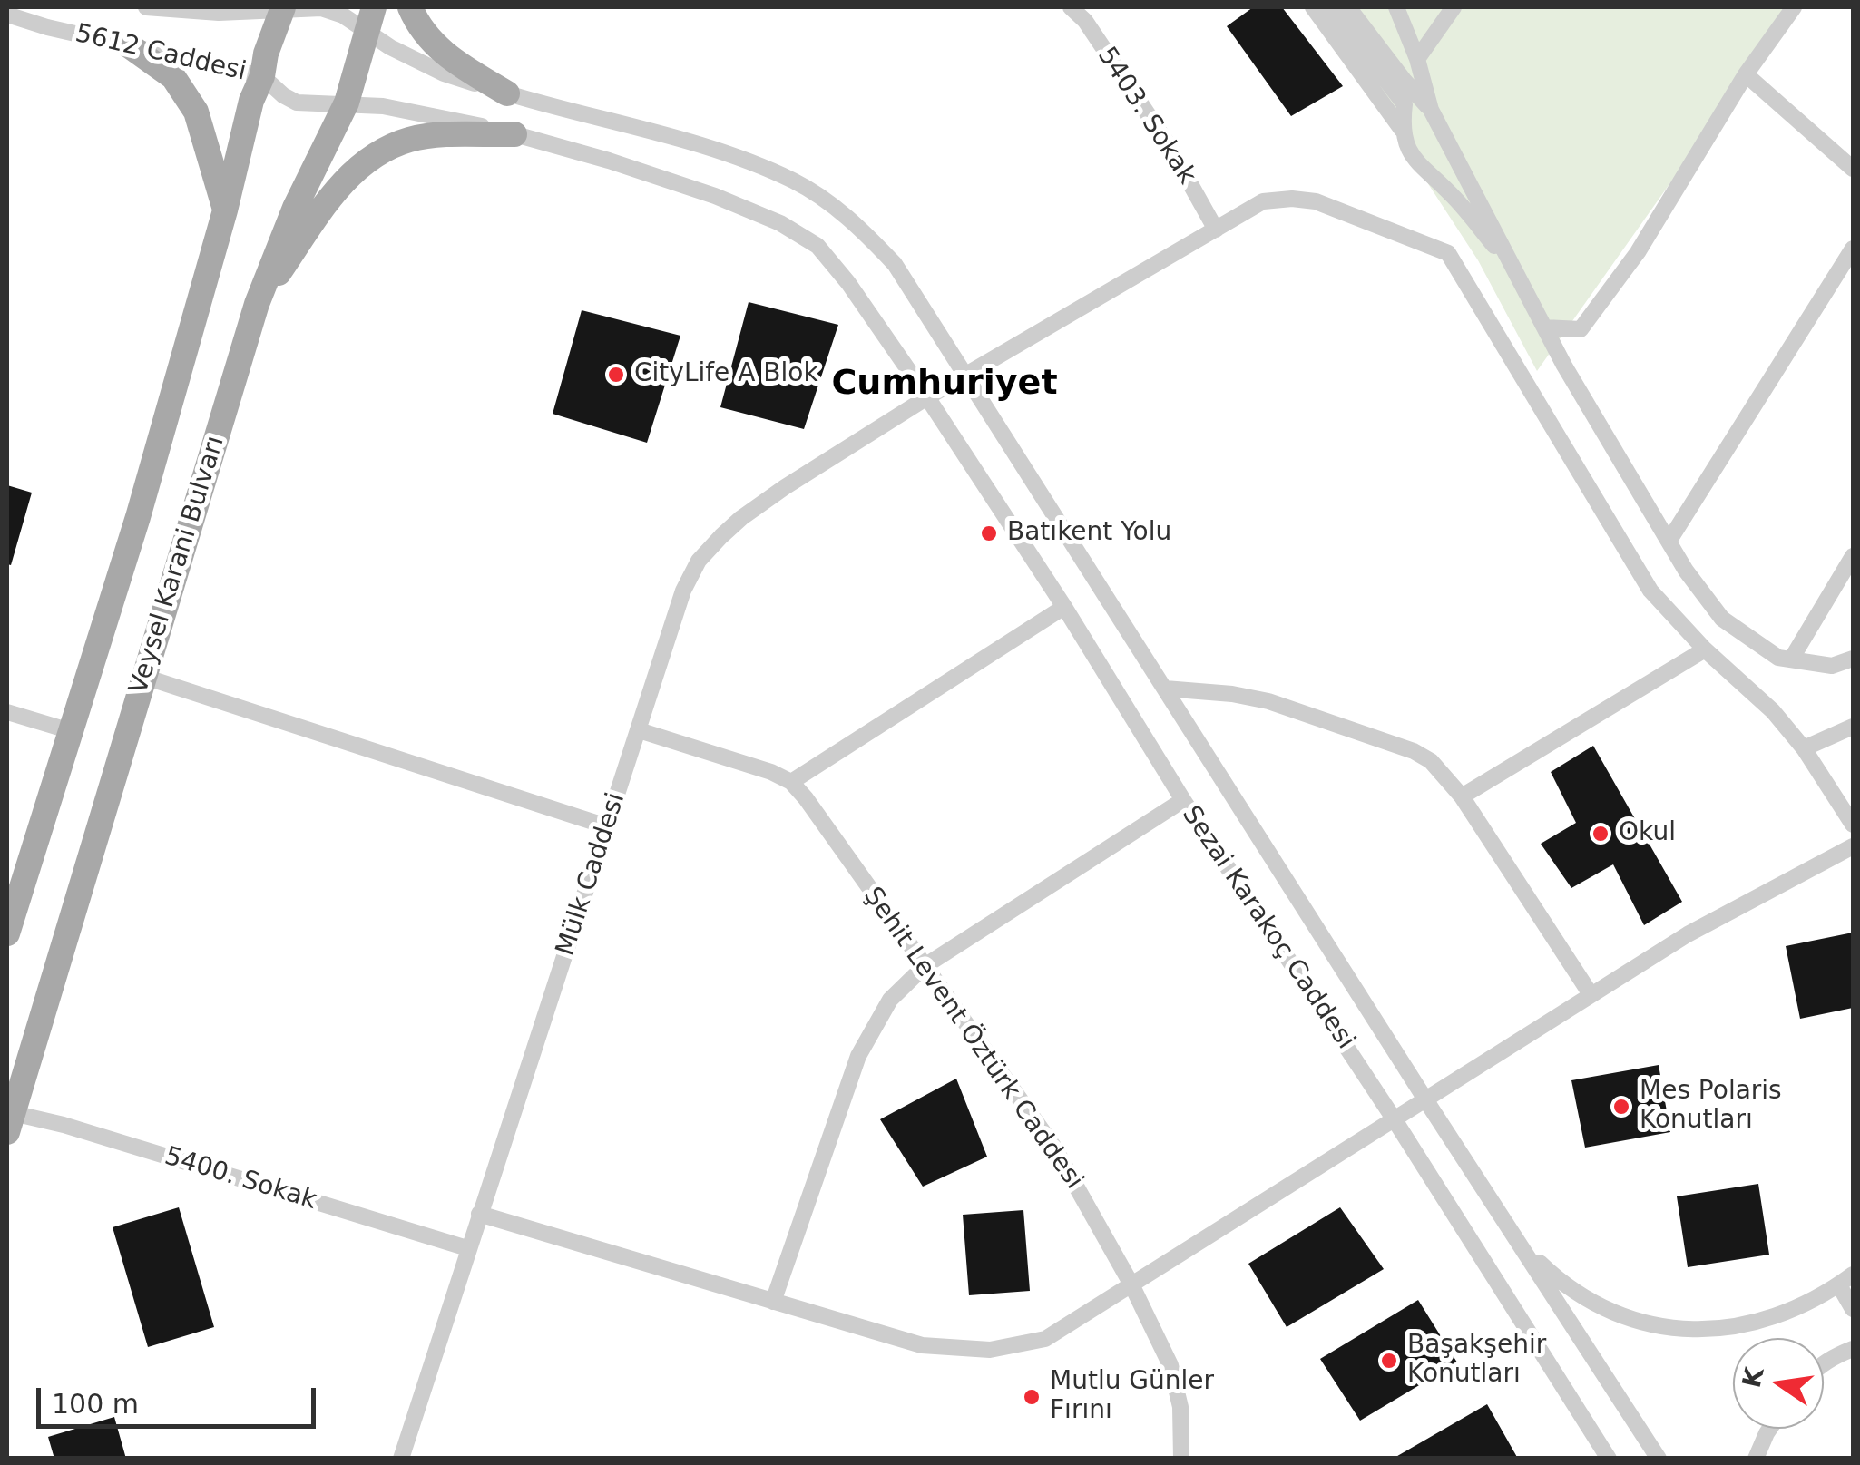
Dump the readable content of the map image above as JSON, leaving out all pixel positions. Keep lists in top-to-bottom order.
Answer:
{
  "streets": {
    "main road": ["Veysel Karani Bulvarı"],
    "street": [
      "5612 Caddesi",
      "5403. Sokak",
      "Mülk Caddesi",
      "Sezai Karakoç Caddesi",
      "Şehit Levent Öztürk Caddesi",
      "5400. Sokak"
    ]
  },
  "crossings": [
    ["5612 Caddesi", "Veysel Karani Bulvarı"],
    ["5612 Caddesi", "Sezai Karakoç Caddesi"],
    ["5403. Sokak", "Mülk Caddesi"],
    ["Veysel Karani Bulvarı", "Sezai Karakoç Caddesi"],
    ["Veysel Karani Bulvarı", "5400. Sokak"],
    ["Mülk Caddesi", "Sezai Karakoç Caddesi"],
    ["Mülk Caddesi", "5400. Sokak"]
  ],
  "districts": ["Cumhuriyet"],
  "places": [
    "CityLife A Blok",
    "Batıkent Yolu",
    "Okul",
    "Mes Polaris Konutları",
    "Başakşehir Konutları",
    "Mutlu Günler Fırını"
  ],
  "scale_bar": "100 m",
  "north": "left"
}
